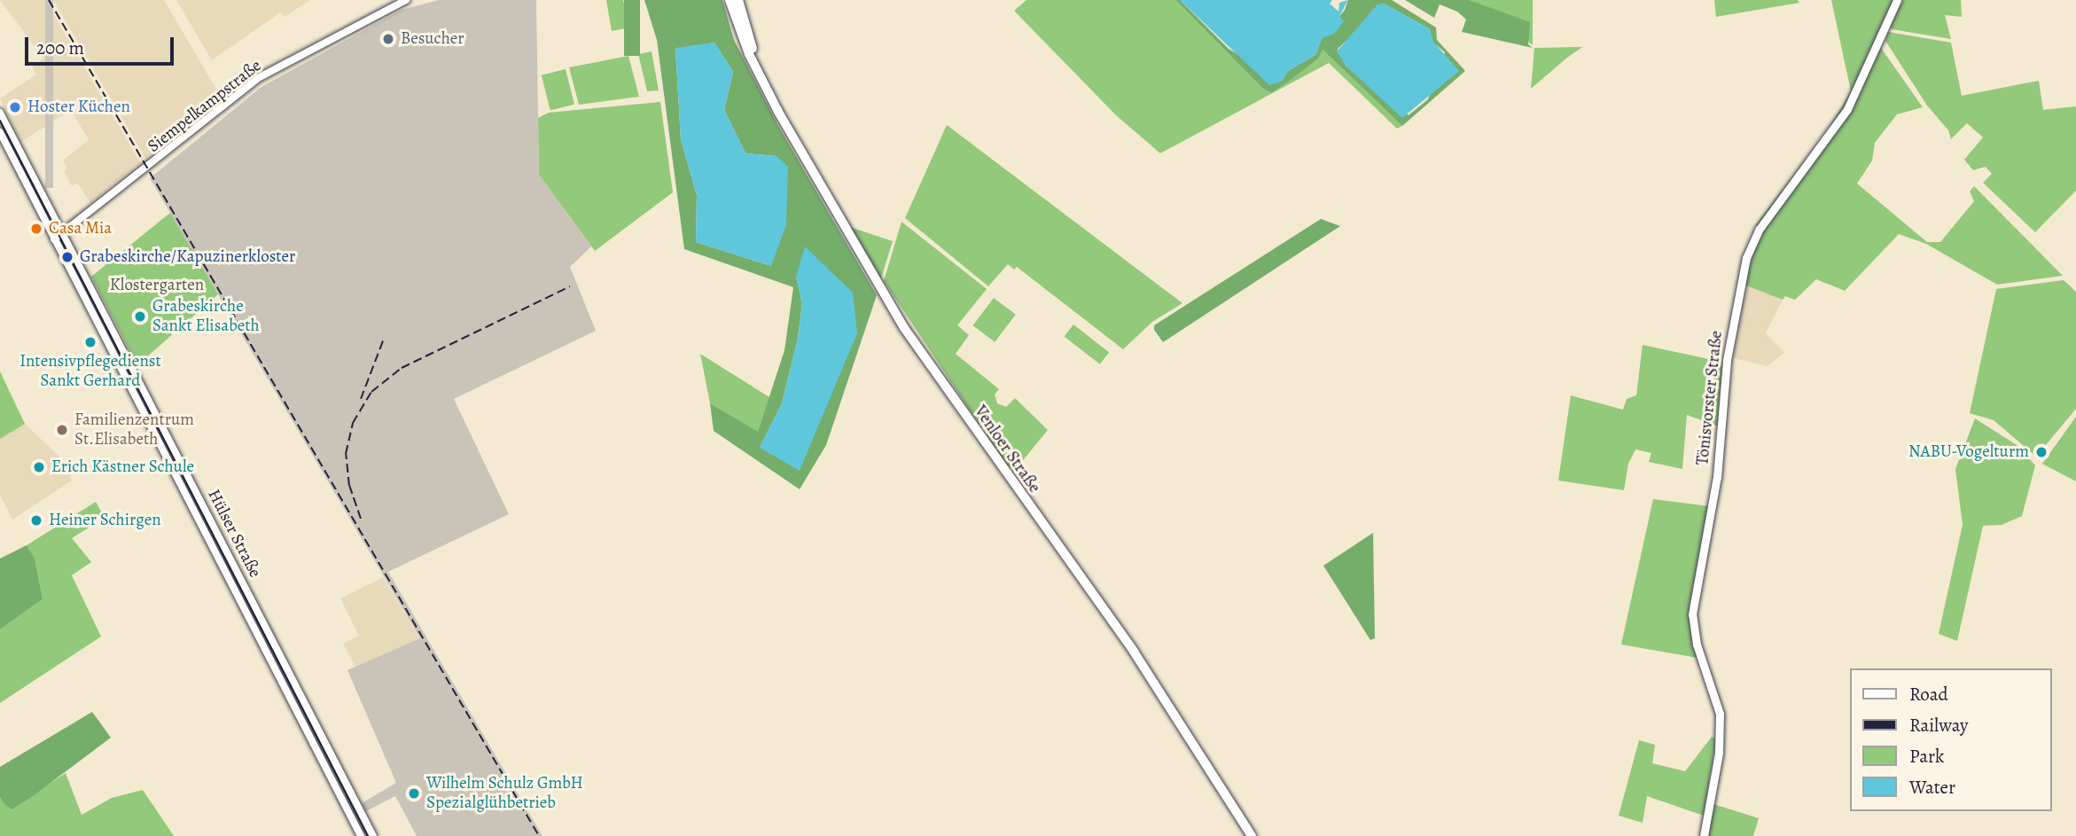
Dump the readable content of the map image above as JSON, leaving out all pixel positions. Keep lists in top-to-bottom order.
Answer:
{
  "streets": {
    "main road": ["Tönisvorster Straße", "Venloer Straße"],
    "street": ["Siempelkampstraße", "Hülser Straße"]
  },
  "crossings": [
    ["Siempelkampstraße", "Hülser Straße"]
  ],
  "parks": ["Klostergarten"],
  "places": [
    "Besucher",
    "Hoster Küchen",
    "Casa Mia",
    "Grabeskirche/Kapuzinerkloster",
    "Grabeskirche Sankt Elisabeth",
    "Intensivpflegedienst Sankt Gerhard",
    "Familienzentrum St.Elisabeth",
    "NABU-Vogelturm",
    "Erich Kästner Schule",
    "Heiner Schirgen",
    "Wilhelm Schulz GmbH Spezialglühbetrieb"
  ],
  "legend": [
    "Road",
    "Railway",
    "Park",
    "Water"
  ],
  "scale_bar": "200 m"
}
